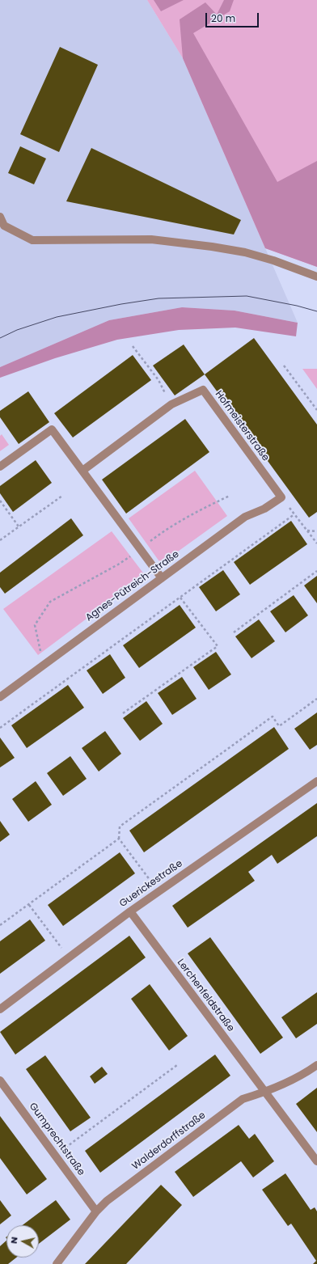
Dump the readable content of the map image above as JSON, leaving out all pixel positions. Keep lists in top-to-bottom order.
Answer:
{
  "streets": {
    "street": [
      "Hofmeisterstraße",
      "Agnes-Pütreich-Straße",
      "Guerickestraße",
      "Lerchenfeldstraße",
      "Gumprechtstraße",
      "Walderdorffstraße"
    ]
  },
  "crossings": [
    ["Hofmeisterstraße", "Agnes-Pütreich-Straße"],
    ["Guerickestraße", "Lerchenfeldstraße"],
    ["Lerchenfeldstraße", "Walderdorffstraße"],
    ["Gumprechtstraße", "Walderdorffstraße"]
  ],
  "scale_bar": "20 m",
  "north": "left"
}
